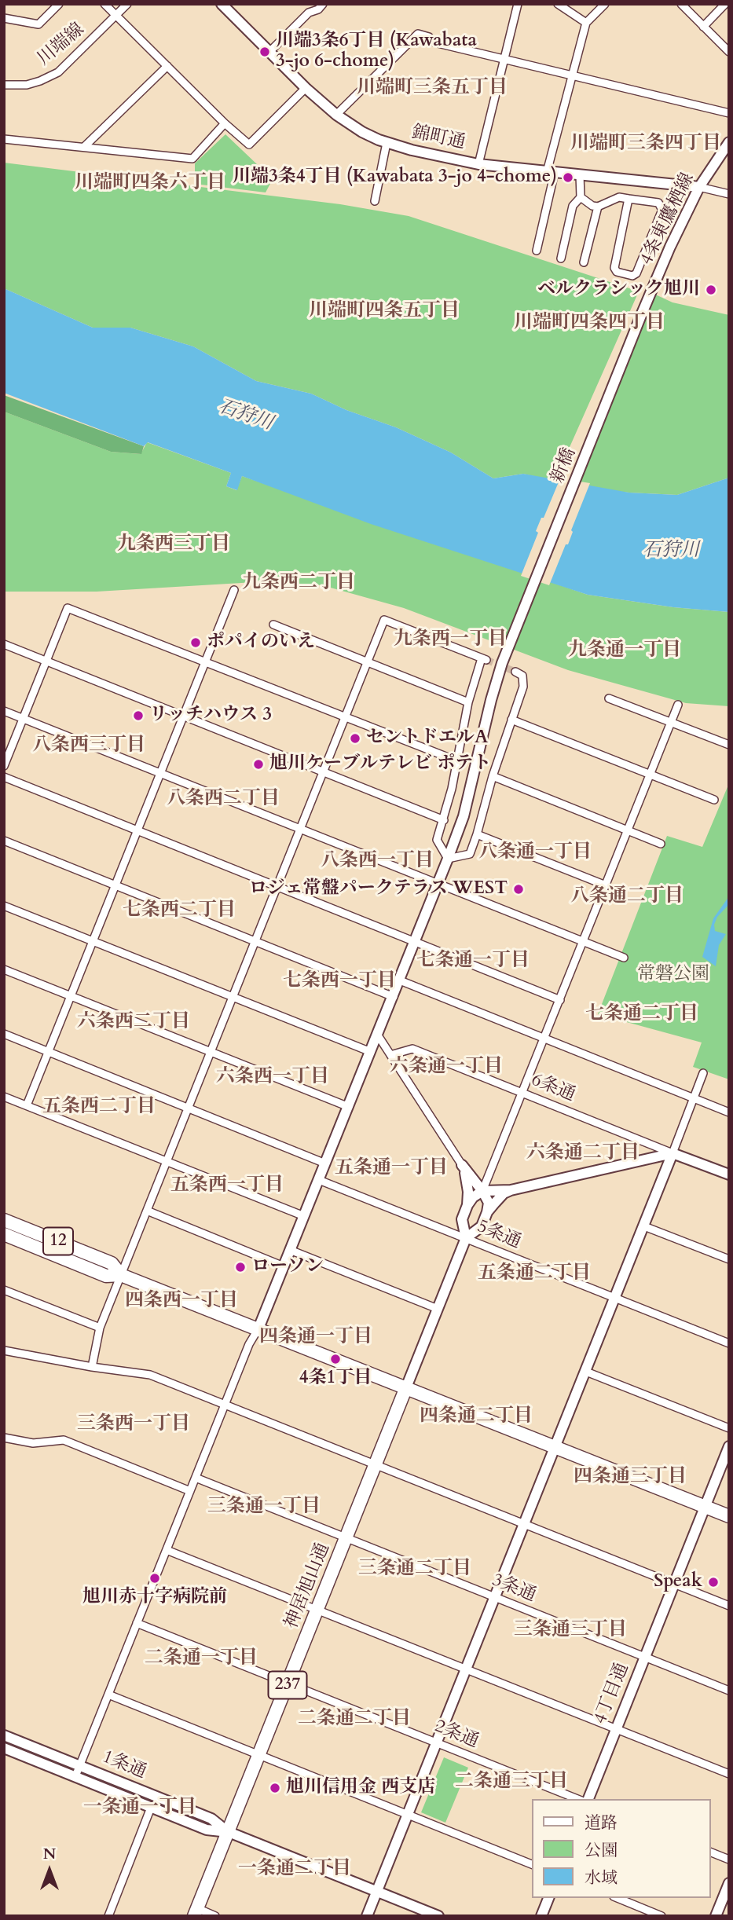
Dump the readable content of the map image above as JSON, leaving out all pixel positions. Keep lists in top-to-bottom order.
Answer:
{
  "streets": {
    "highway": ["12", "神居旭山通", "237"],
    "street": [
      "川端線",
      "錦町通",
      "4条東鷹栖線",
      "新橋",
      "6条通",
      "5条通",
      "3条通",
      "4丁目通",
      "2条通",
      "1条通"
    ]
  },
  "crossings": [
    ["錦町通", "4条東鷹栖線"],
    ["4条東鷹栖線", "新橋"],
    ["6条通", "神居旭山通"],
    ["5条通", "神居旭山通"],
    ["12", "神居旭山通"],
    ["12", "4丁目通"],
    ["神居旭山通", "3条通"],
    ["神居旭山通", "2条通"],
    ["神居旭山通", "1条通"],
    ["3条通", "4丁目通"]
  ],
  "districts": [
    "川端町三条五丁目",
    "川端町三条四丁目",
    "川端町四条六丁目",
    "川端町四条五丁目",
    "川端町四条四丁目",
    "九条西三丁目",
    "九条西二丁目",
    "九条西一丁目",
    "九条通一丁目",
    "八条西三丁目",
    "八条西二丁目",
    "八条通一丁目",
    "八条西一丁目",
    "八条通二丁目",
    "七条西二丁目",
    "七条通一丁目",
    "七条西一丁目",
    "七条通二丁目",
    "六条西二丁目",
    "六条通一丁目",
    "六条西一丁目",
    "五条西二丁目",
    "六条通二丁目",
    "五条通一丁目",
    "五条西一丁目",
    "五条通二丁目",
    "四条西一丁目",
    "四条通一丁目",
    "四条通二丁目",
    "三条西一丁目",
    "四条通三丁目",
    "三条通一丁目",
    "三条通二丁目",
    "三条通三丁目",
    "二条通一丁目",
    "二条通二丁目",
    "二条通三丁目",
    "一条通一丁目",
    "一条通二丁目"
  ],
  "water": ["石狩川"],
  "parks": ["常磐公園"],
  "places": [
    "川端3条6丁目 (Kawabata 3-jo 6-chome)",
    "川端3条4丁目 (Kawabata 3-jo 4-chome)",
    "ベルクラシック旭川",
    "ポパイのいえ",
    "リッチハウス 3",
    "セントドエルA",
    "旭川ケーブルテレビ ポテト",
    "ロジェ常盤パークテラス WEST",
    "ローソン",
    "4条1丁目",
    "旭川赤十字病院前",
    "Speak",
    "旭川信用金 西支店"
  ],
  "legend": ["道路", "公園", "水域"],
  "north": "top"
}
